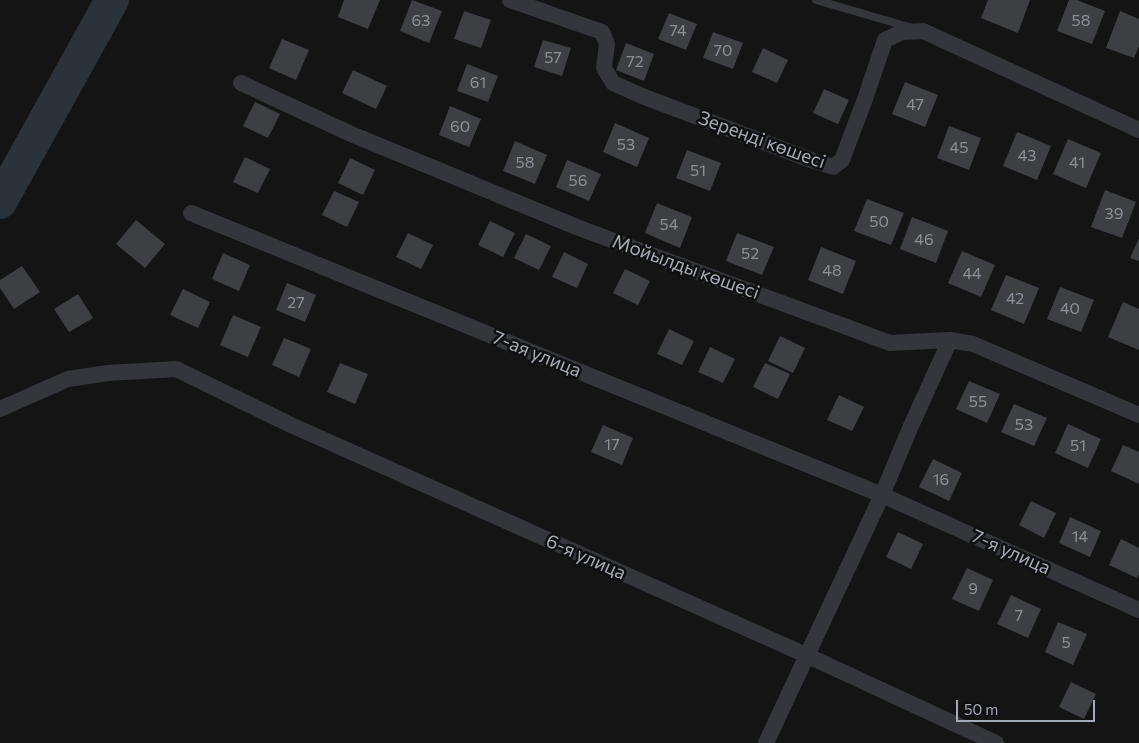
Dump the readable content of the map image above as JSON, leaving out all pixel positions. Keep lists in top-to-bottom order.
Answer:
{
  "streets": {
    "street": [
      "Зеренді көшесі",
      "Мойылды көшесі",
      "7-ая улица",
      "7-я улица",
      "6-я улица"
    ]
  },
  "crossings": [
    ["7-ая улица", "7-я улица"]
  ],
  "house_numbers": [
    "63",
    "58",
    "74",
    "70",
    "57",
    "72",
    "61",
    "47",
    "60",
    "53",
    "45",
    "43",
    "58",
    "41",
    "51",
    "56",
    "39",
    "50",
    "54",
    "46",
    "52",
    "48",
    "44",
    "42",
    "27",
    "40",
    "55",
    "53",
    "17",
    "51",
    "16",
    "14",
    "9",
    "7",
    "5"
  ],
  "scale_bar": "50 m"
}
